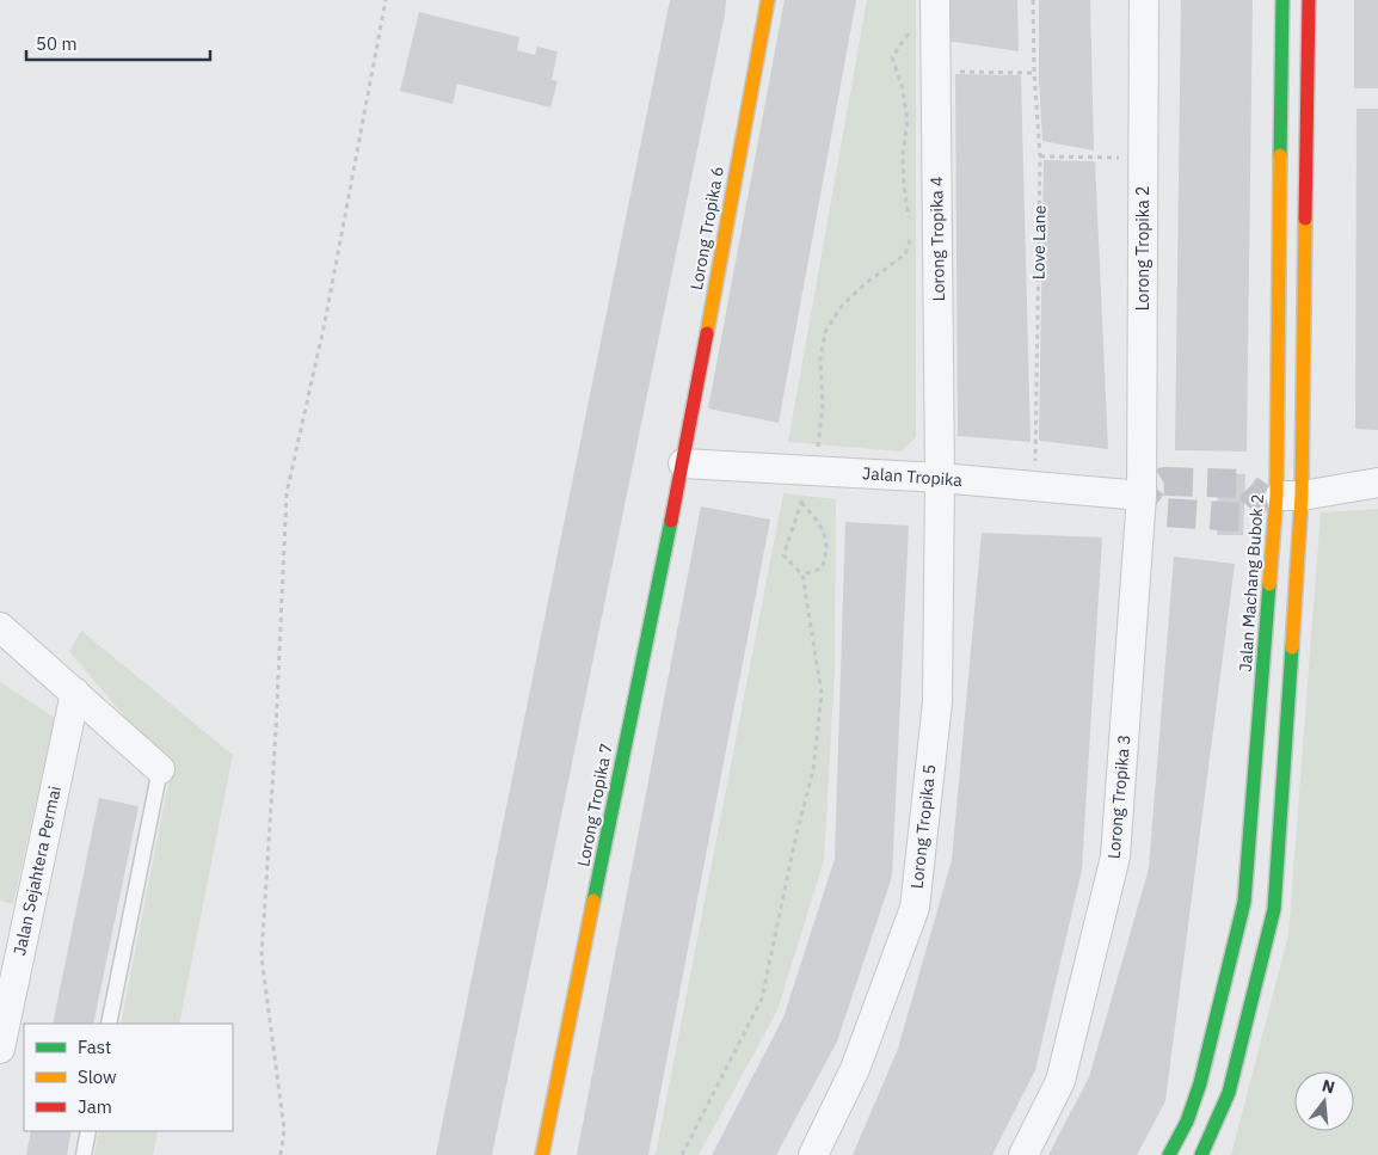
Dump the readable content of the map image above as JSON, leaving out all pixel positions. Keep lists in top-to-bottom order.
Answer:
{
  "streets": {
    "street": [
      "Lorong Tropika 6",
      "Lorong Tropika 4",
      "Lorong Tropika 2",
      "Jalan Tropika",
      "Jalan Machang Bubok 2",
      "Lorong Tropika 3",
      "Lorong Tropika 7",
      "Lorong Tropika 5",
      "Jalan Sejahtera Permai"
    ],
    "path": ["Love Lane"]
  },
  "crossings": [
    ["Lorong Tropika 6", "Jalan Tropika"],
    ["Lorong Tropika 6", "Lorong Tropika 7"],
    ["Lorong Tropika 4", "Jalan Tropika"],
    ["Lorong Tropika 4", "Lorong Tropika 5"],
    ["Love Lane", "Jalan Tropika"],
    ["Lorong Tropika 2", "Jalan Tropika"],
    ["Lorong Tropika 2", "Lorong Tropika 3"],
    ["Jalan Tropika", "Lorong Tropika 3"],
    ["Jalan Tropika", "Lorong Tropika 7"],
    ["Jalan Tropika", "Lorong Tropika 5"]
  ],
  "legend": ["Fast", "Slow", "Jam"],
  "scale_bar": "50 m",
  "north": "top"
}
